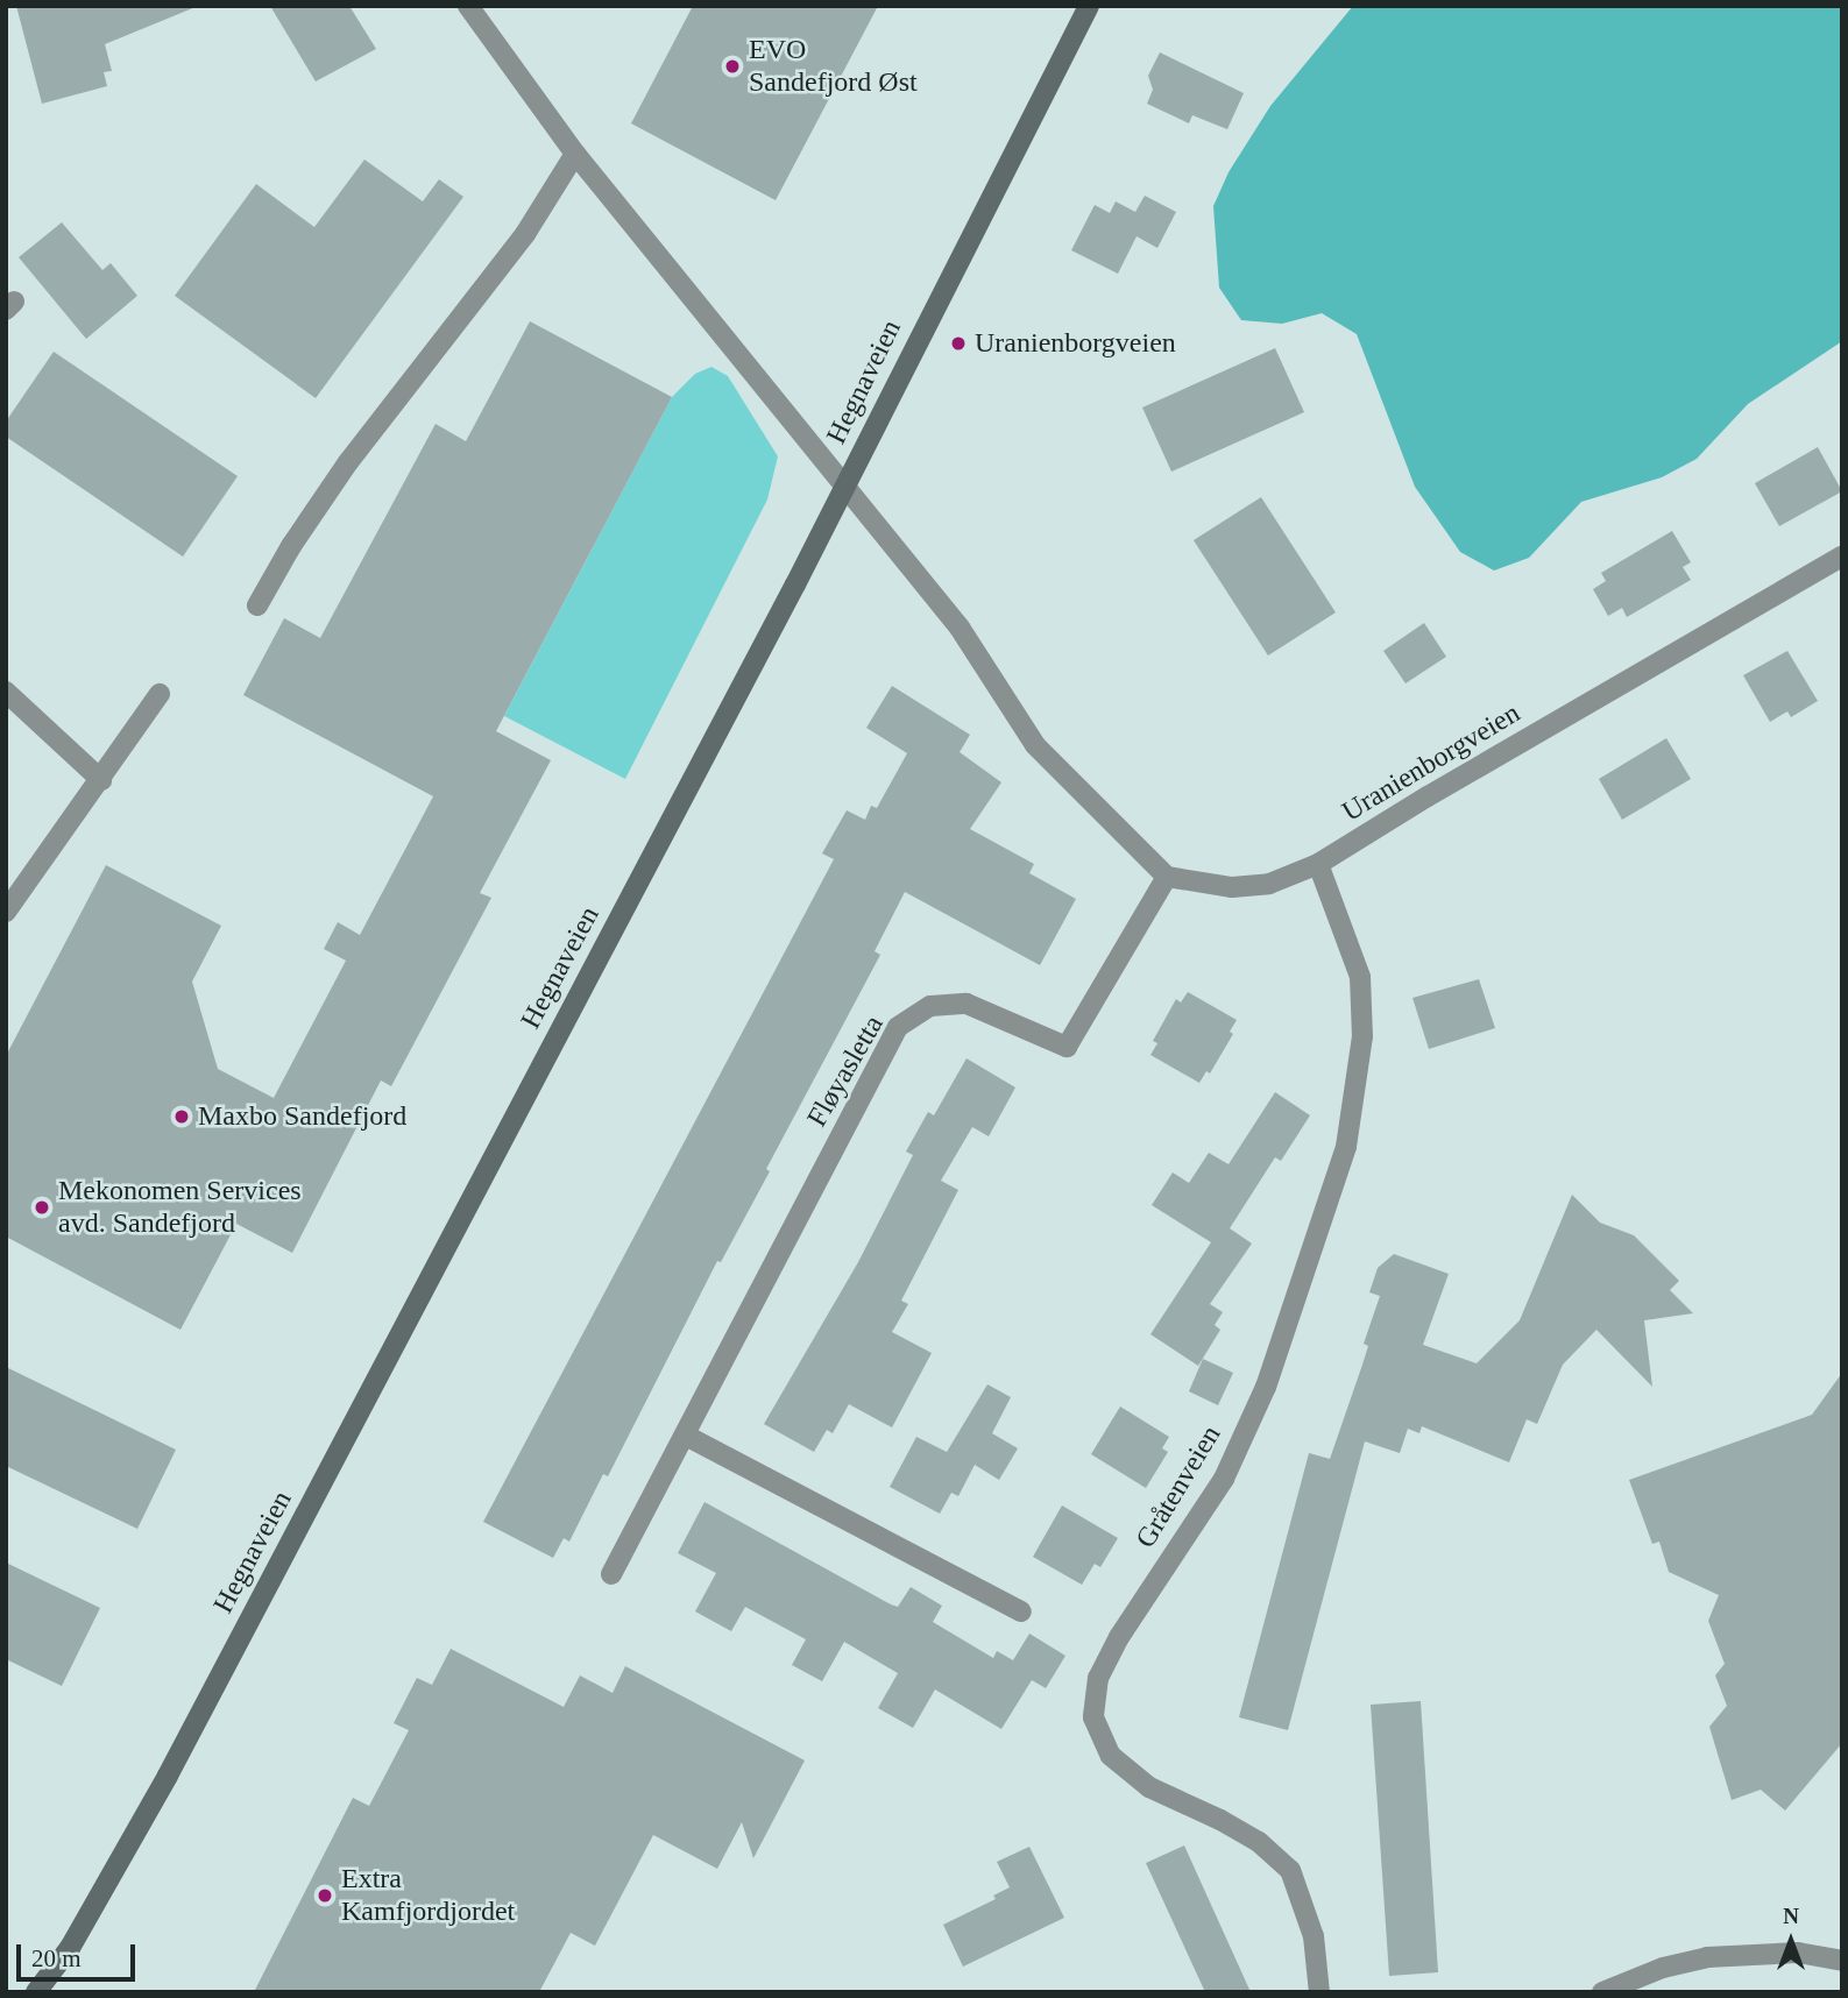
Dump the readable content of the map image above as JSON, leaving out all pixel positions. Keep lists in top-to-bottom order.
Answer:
{
  "streets": {
    "main road": ["Hegnaveien"],
    "street": ["Uranienborgveien", "Fløyasletta", "Gråtenveien"]
  },
  "crossings": [
    ["Uranienborgveien", "Fløyasletta"],
    ["Uranienborgveien", "Gråtenveien"]
  ],
  "places": [
    "EVO Sandefjord Øst",
    "Uranienborgveien",
    "Maxbo Sandefjord",
    "Mekonomen Services avd. Sandefjord",
    "Extra Kamfjordjordet"
  ],
  "scale_bar": "20 m",
  "north": "top"
}
